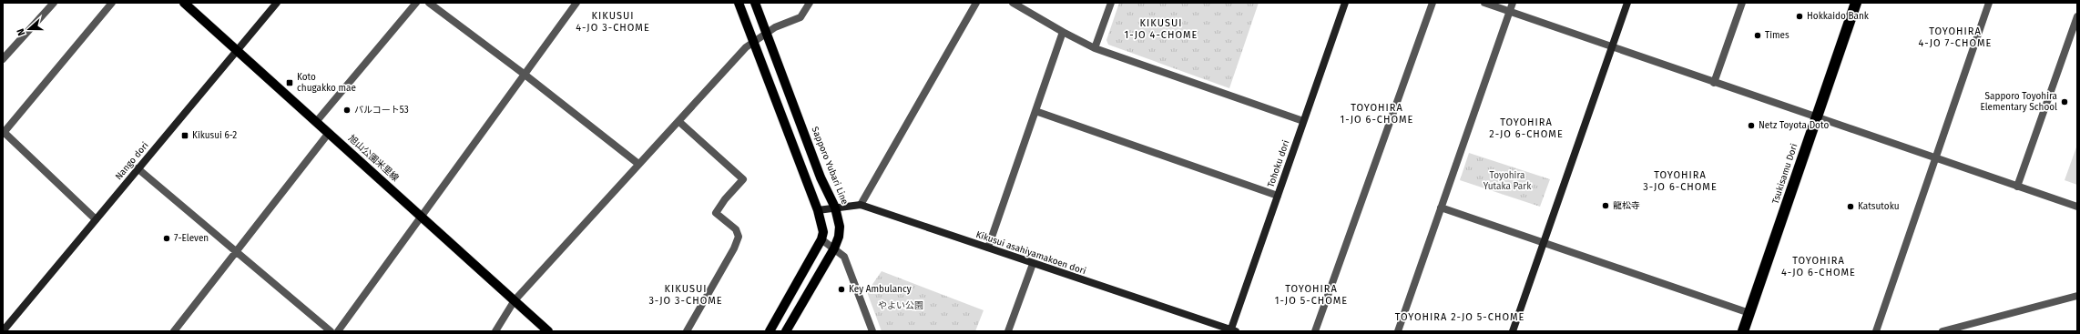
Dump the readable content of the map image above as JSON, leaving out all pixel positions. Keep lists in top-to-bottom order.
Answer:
{
  "streets": {
    "highway": ["Tsukisamu Dori"],
    "main road": ["旭山公園米里線", "Sapporo Yubari Line"],
    "street": ["Nango dori", "Tohoku dori", "Kikusui asahiyamakoen dori"]
  },
  "crossings": [
    ["旭山公園米里線", "Nango dori"],
    ["Tohoku dori", "Kikusui asahiyamakoen dori"],
    ["Sapporo Yubari Line", "Kikusui asahiyamakoen dori"]
  ],
  "districts": [
    "KIKUSUI 4-JO 3-CHOME",
    "KIKUSUI 1-JO 4-CHOME",
    "TOYOHIRA 4-JO 7-CHOME",
    "TOYOHIRA 1-JO 6-CHOME",
    "TOYOHIRA 2-JO 6-CHOME",
    "TOYOHIRA 3-JO 6-CHOME",
    "TOYOHIRA 4-JO 6-CHOME",
    "KIKUSUI 3-JO 3-CHOME",
    "TOYOHIRA 1-JO 5-CHOME",
    "TOYOHIRA 2-JO 5-CHOME"
  ],
  "parks": ["Toyohira Yutaka Park", "やよい公園"],
  "places": {
    "other": [
      "Hokkaido Bank",
      "Times",
      "Sapporo Toyohira Elementary School",
      "パルコート53",
      "Netz Toyota Doto",
      "龍松寺",
      "Katsutoku",
      "7-Eleven",
      "Key Ambulancy"
    ],
    "transit": ["Koto chugakko mae", "Kikusui 6-2"]
  },
  "north": "left"
}
